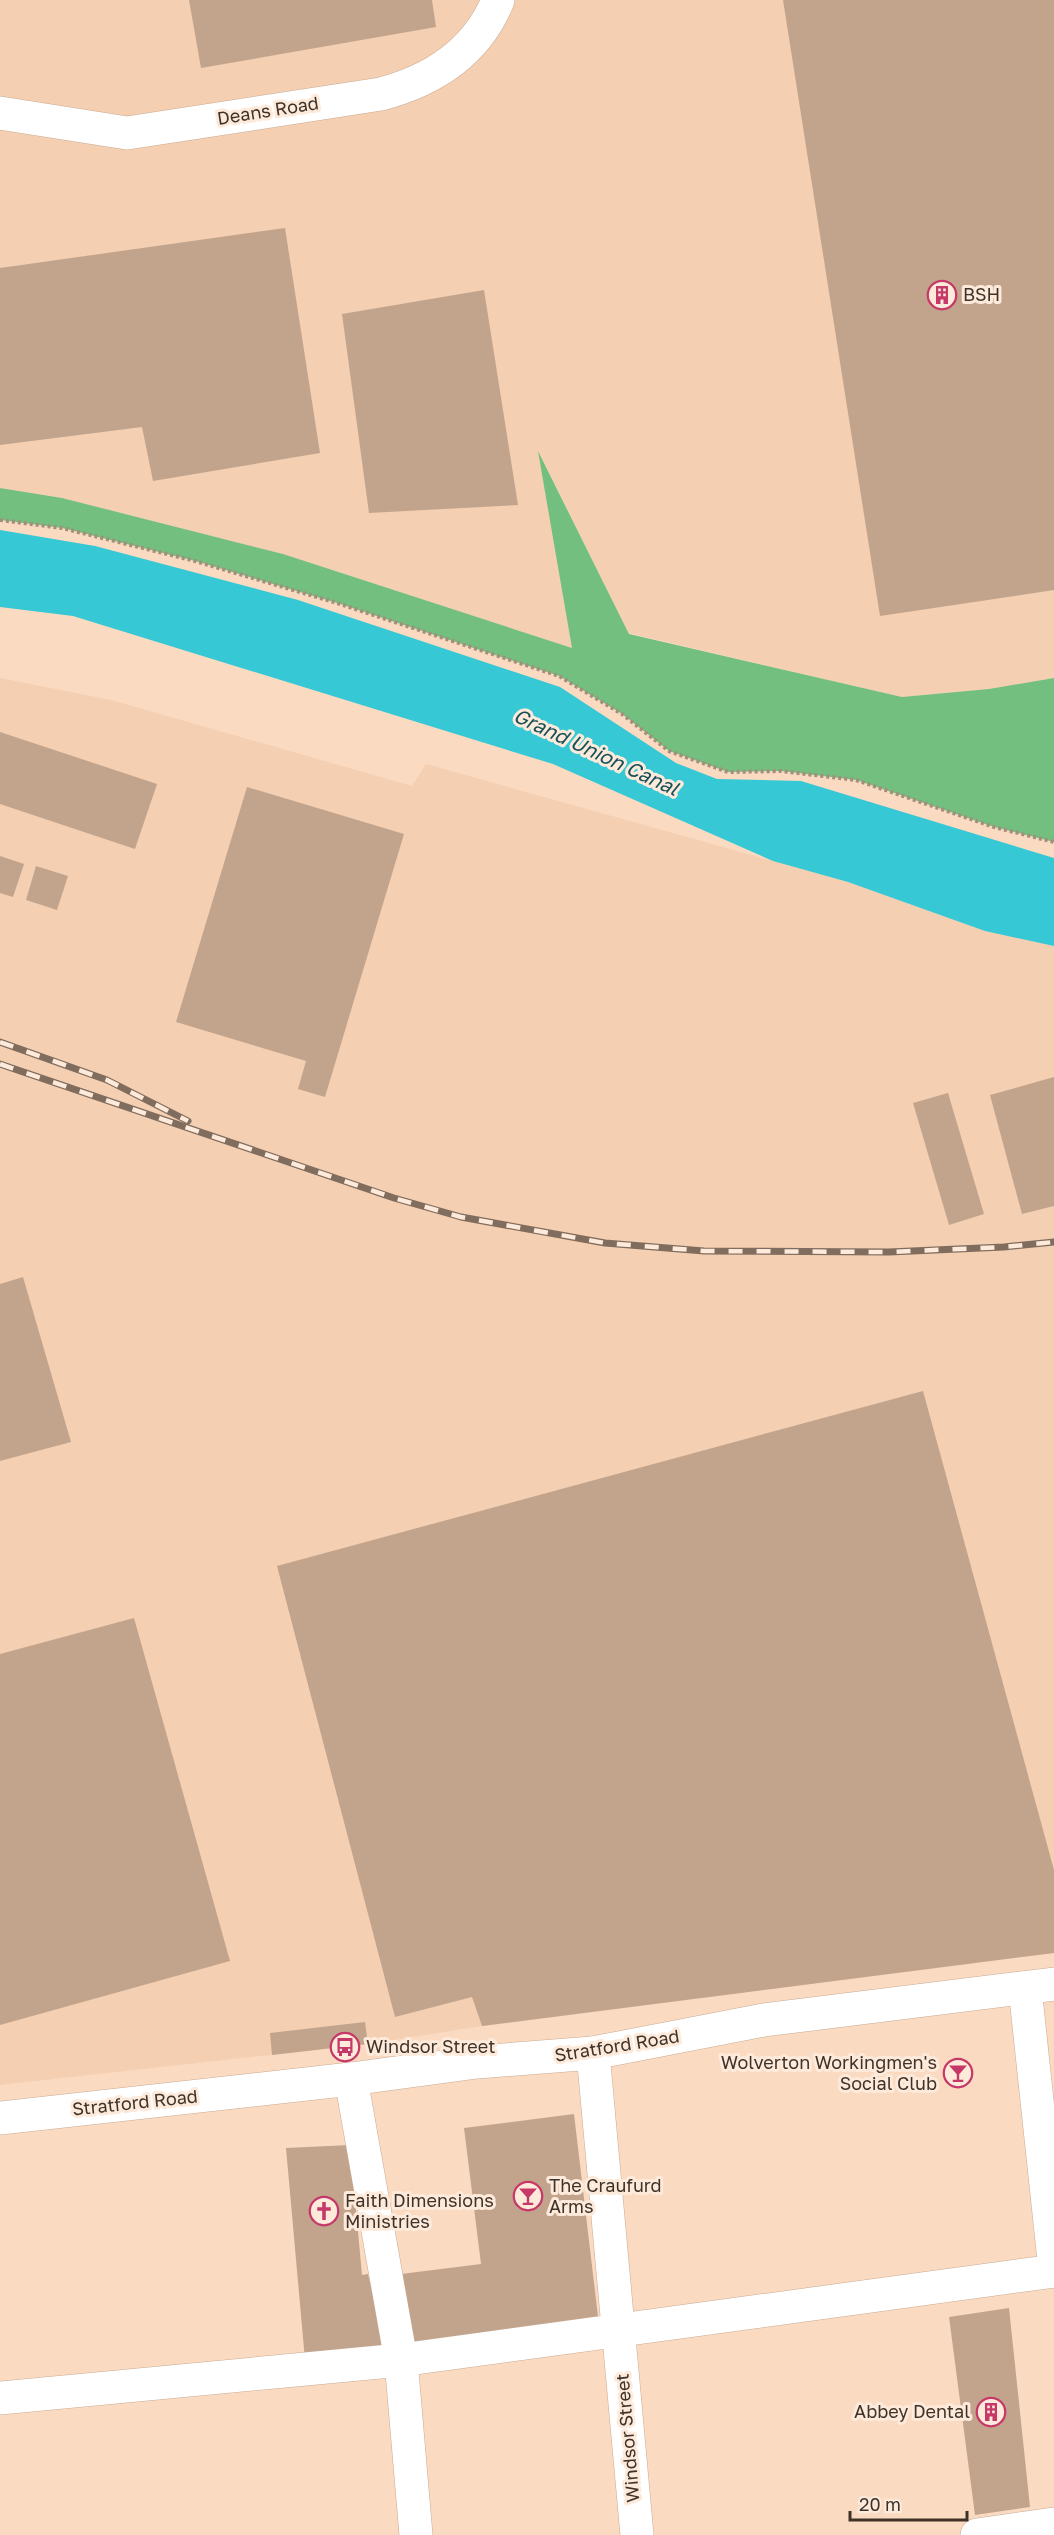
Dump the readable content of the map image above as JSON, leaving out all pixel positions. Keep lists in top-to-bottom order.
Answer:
{
  "streets": {
    "street": ["Deans Road", "Stratford Road", "Windsor Street"]
  },
  "crossings": [
    ["Stratford Road", "Windsor Street"]
  ],
  "water": ["Grand Union Canal"],
  "places": {
    "building": ["BSH", "Abbey Dental"],
    "bus stop": ["Windsor Street"],
    "bar": ["Wolverton Workingmen's Social Club", "The Craufurd Arms"],
    "church": ["Faith Dimensions Ministries"]
  },
  "scale_bar": "20 m"
}
